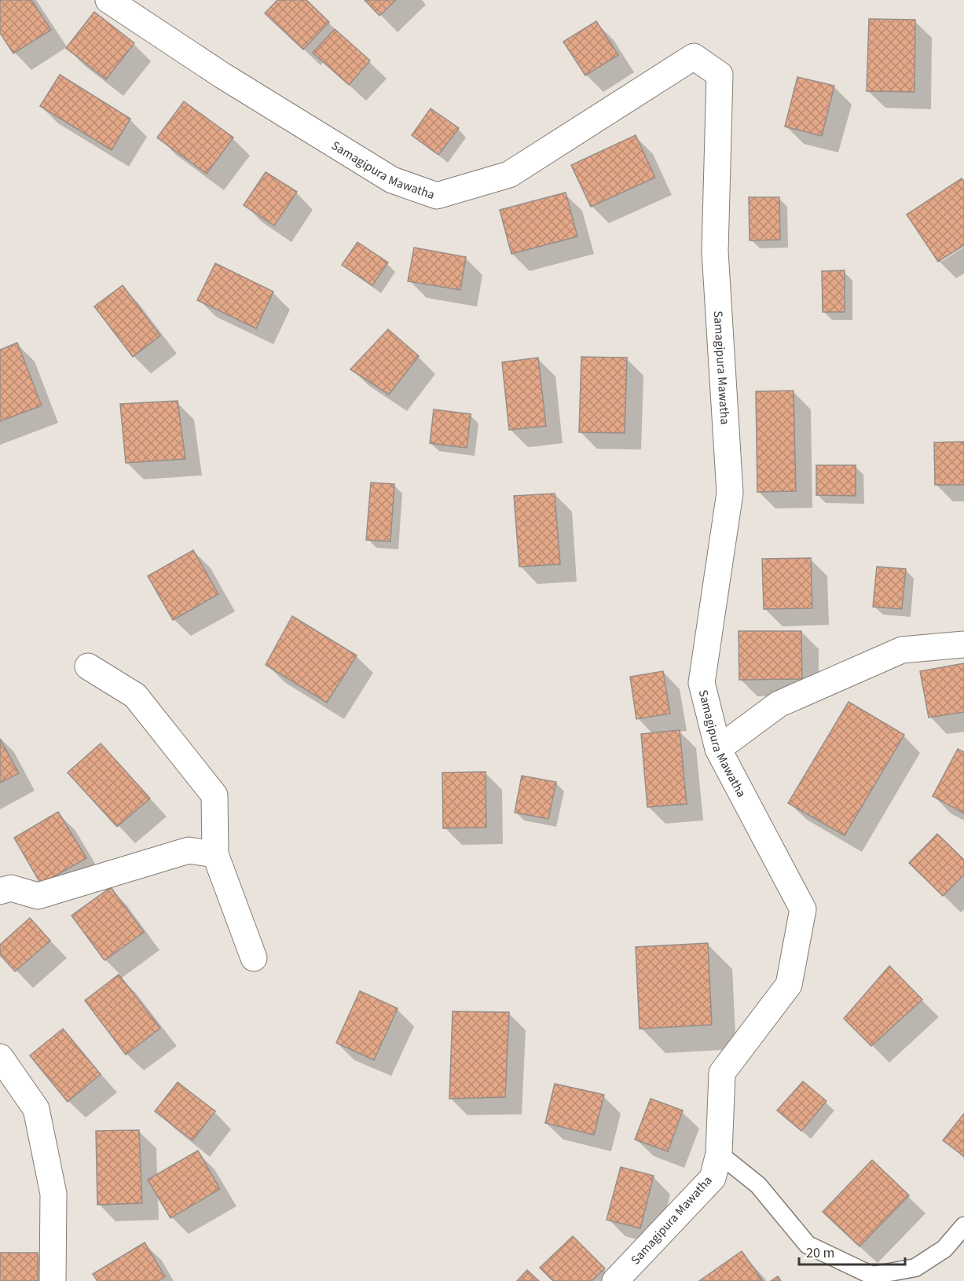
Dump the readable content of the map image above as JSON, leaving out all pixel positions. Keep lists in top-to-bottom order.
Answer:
{
  "streets": {
    "street": ["Samagipura Mawatha"]
  },
  "scale_bar": "20 m"
}
